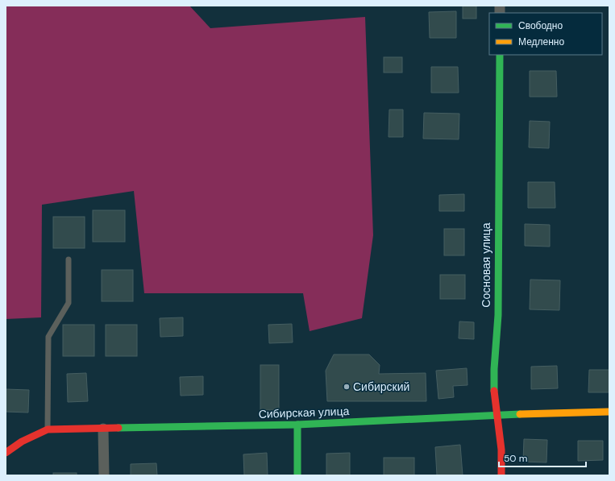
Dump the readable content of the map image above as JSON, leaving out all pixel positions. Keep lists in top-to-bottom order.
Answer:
{
  "streets": {
    "street": ["Сосновая улица", "Сибирская улица"]
  },
  "crossings": [
    ["Сосновая улица", "Сибирская улица"]
  ],
  "places": ["Сибирский"],
  "legend": ["Свободно", "Медленно"],
  "scale_bar": "50 m"
}
